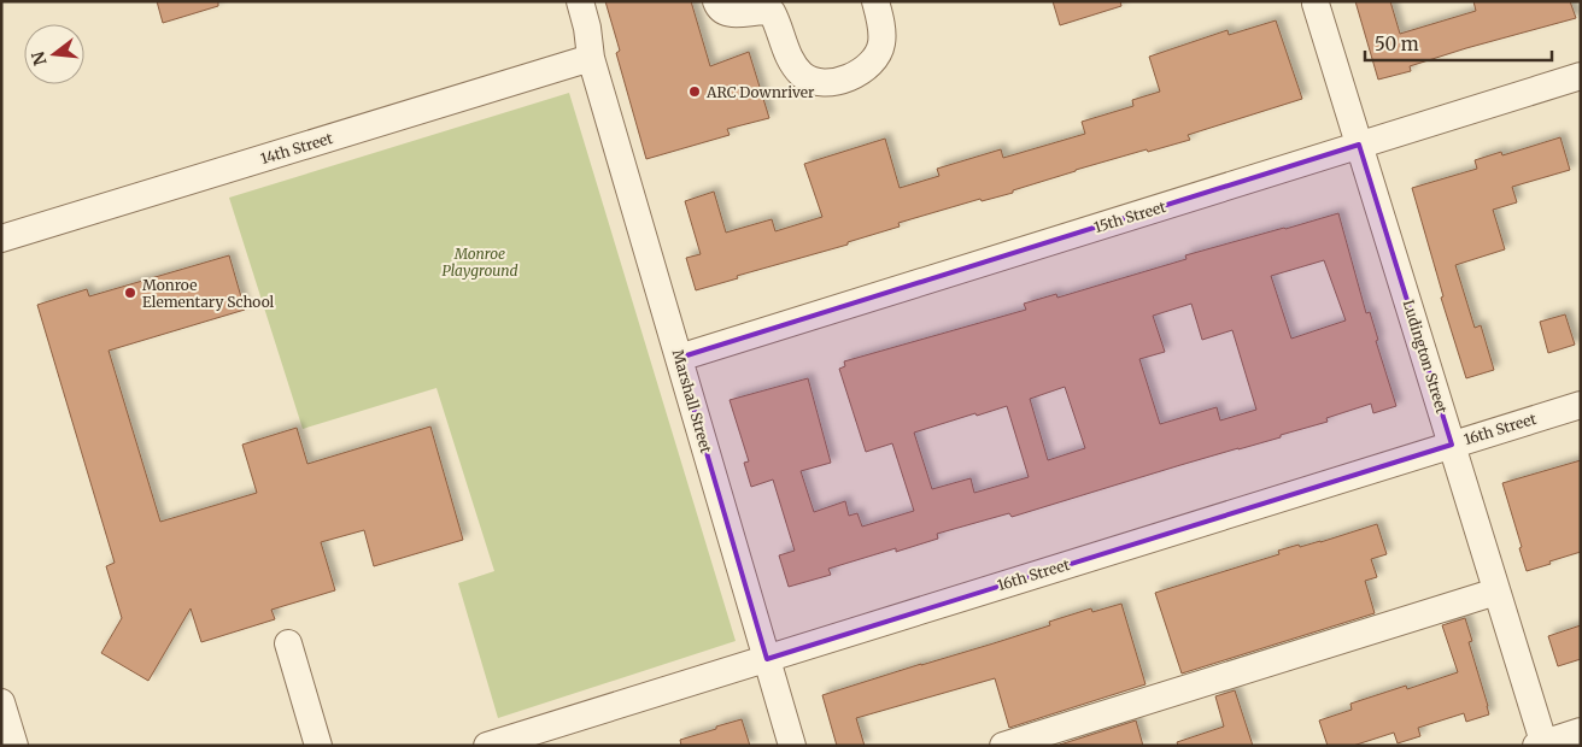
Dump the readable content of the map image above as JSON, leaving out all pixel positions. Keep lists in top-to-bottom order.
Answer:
{
  "streets": {
    "street": [
      "14th Street",
      "15th Street",
      "Ludington Street",
      "Marshall Street",
      "16th Street"
    ]
  },
  "crossings": [
    ["14th Street", "Marshall Street"],
    ["15th Street", "Ludington Street"],
    ["15th Street", "Marshall Street"],
    ["Ludington Street", "16th Street"],
    ["Marshall Street", "16th Street"]
  ],
  "parks": ["Monroe Playground"],
  "places": ["ARC Downriver", "Monroe Elementary School"],
  "scale_bar": "50 m",
  "north": "left"
}
